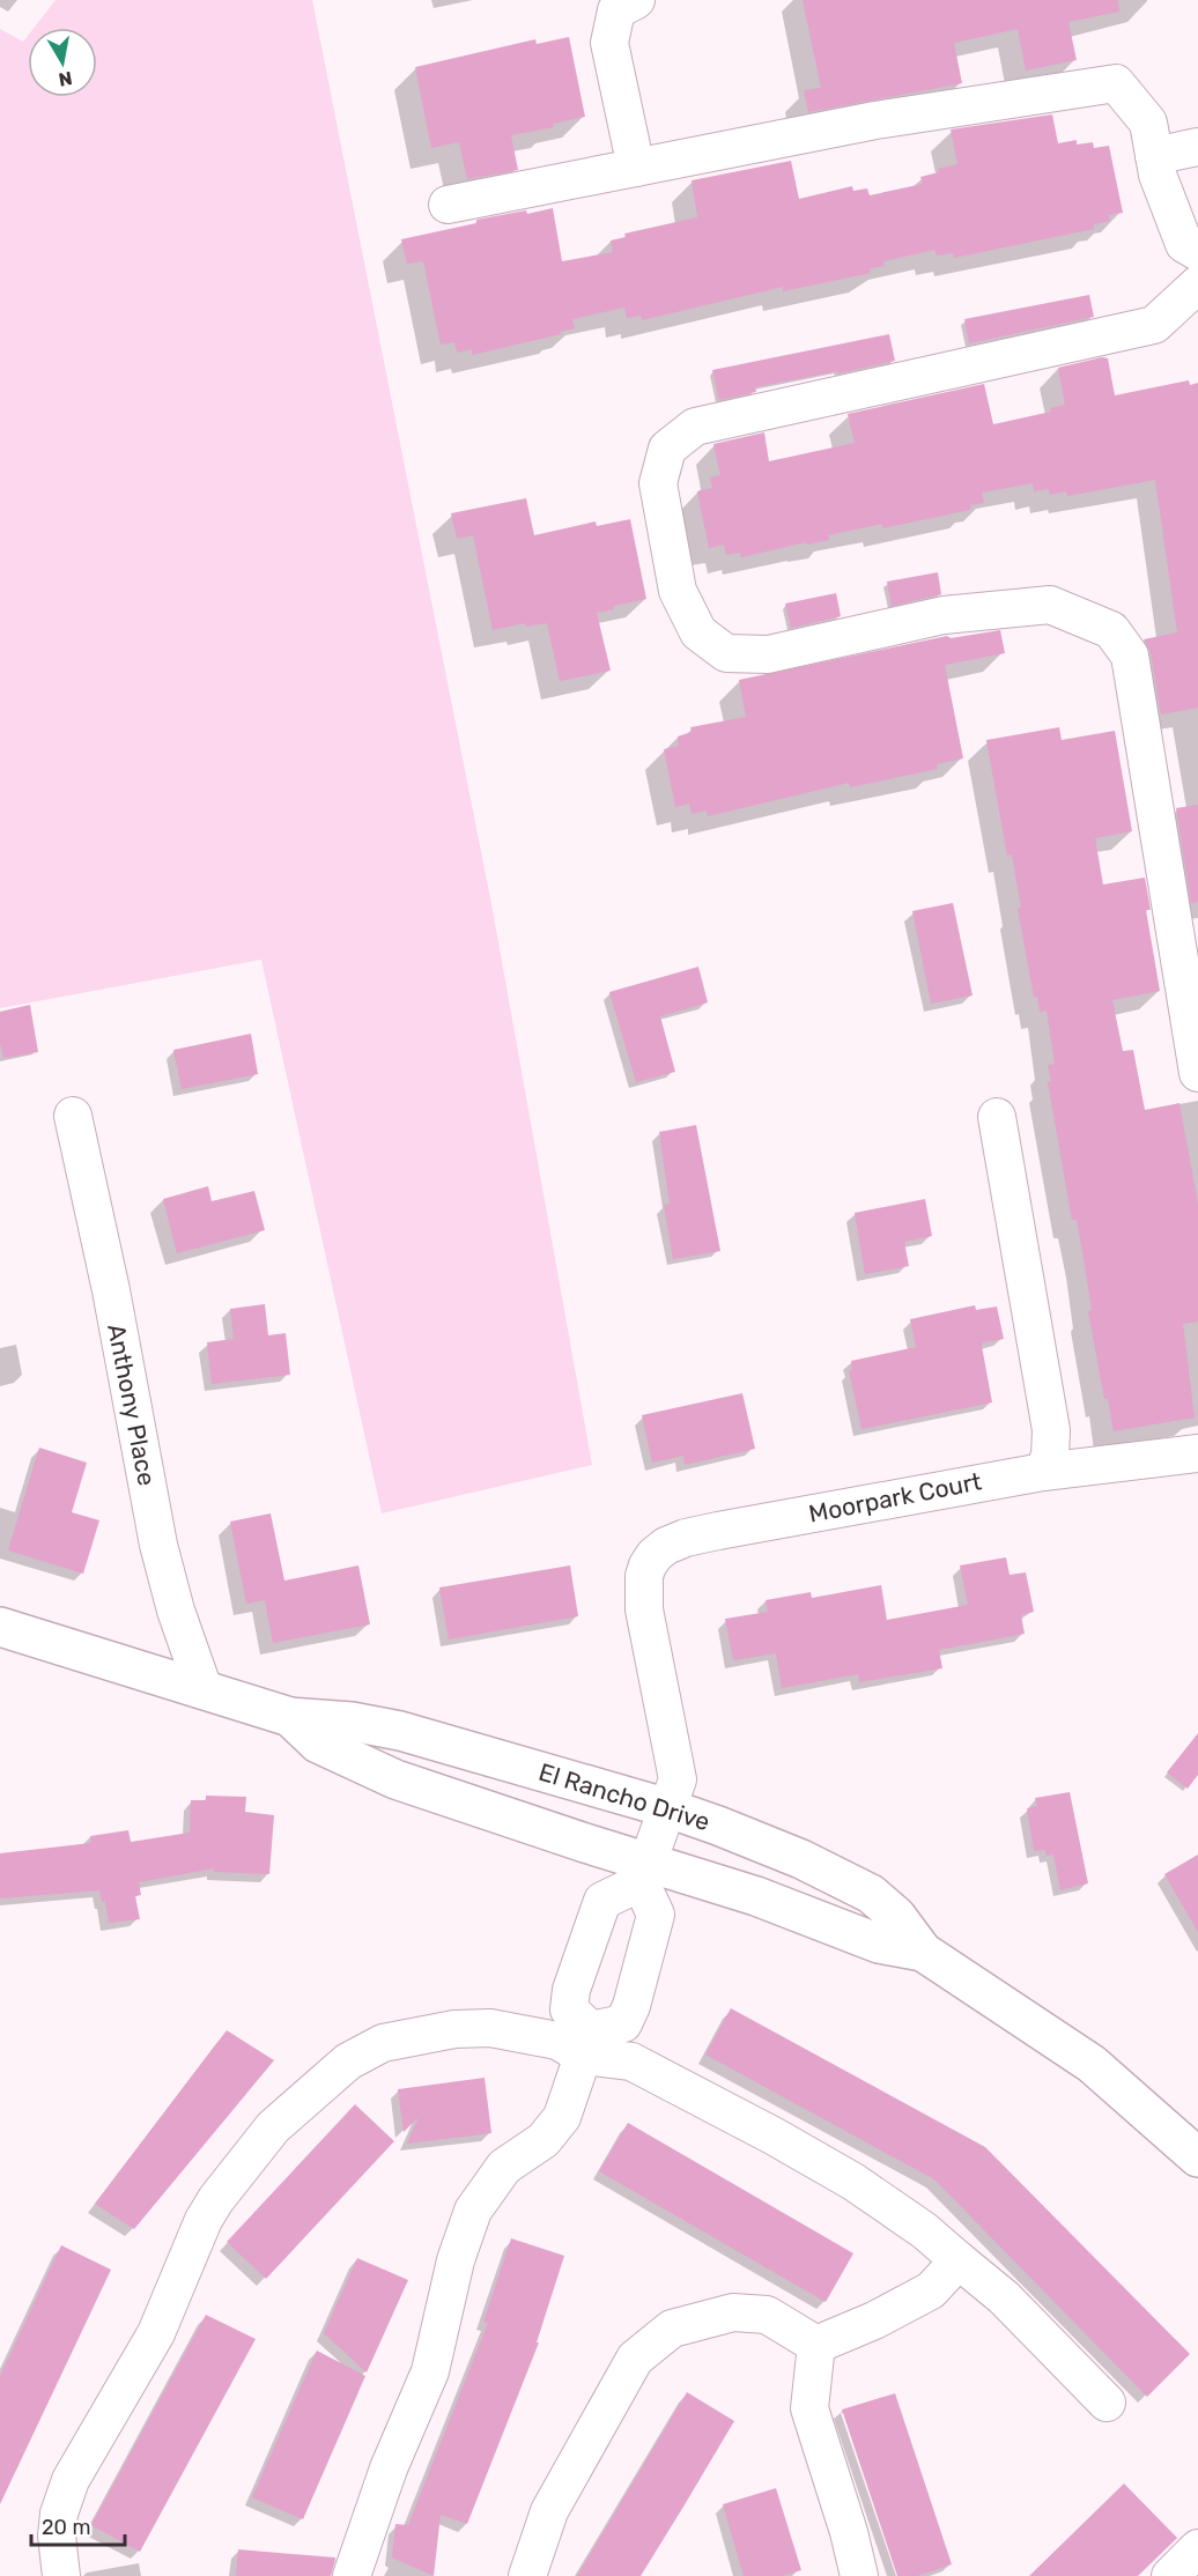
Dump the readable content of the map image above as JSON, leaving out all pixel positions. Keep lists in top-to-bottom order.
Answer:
{
  "streets": {
    "main road": ["El Rancho Drive"],
    "street": ["Anthony Place", "Moorpark Court"]
  },
  "crossings": [
    ["Anthony Place", "El Rancho Drive"],
    ["Moorpark Court", "El Rancho Drive"]
  ],
  "scale_bar": "20 m",
  "north": "bottom"
}
